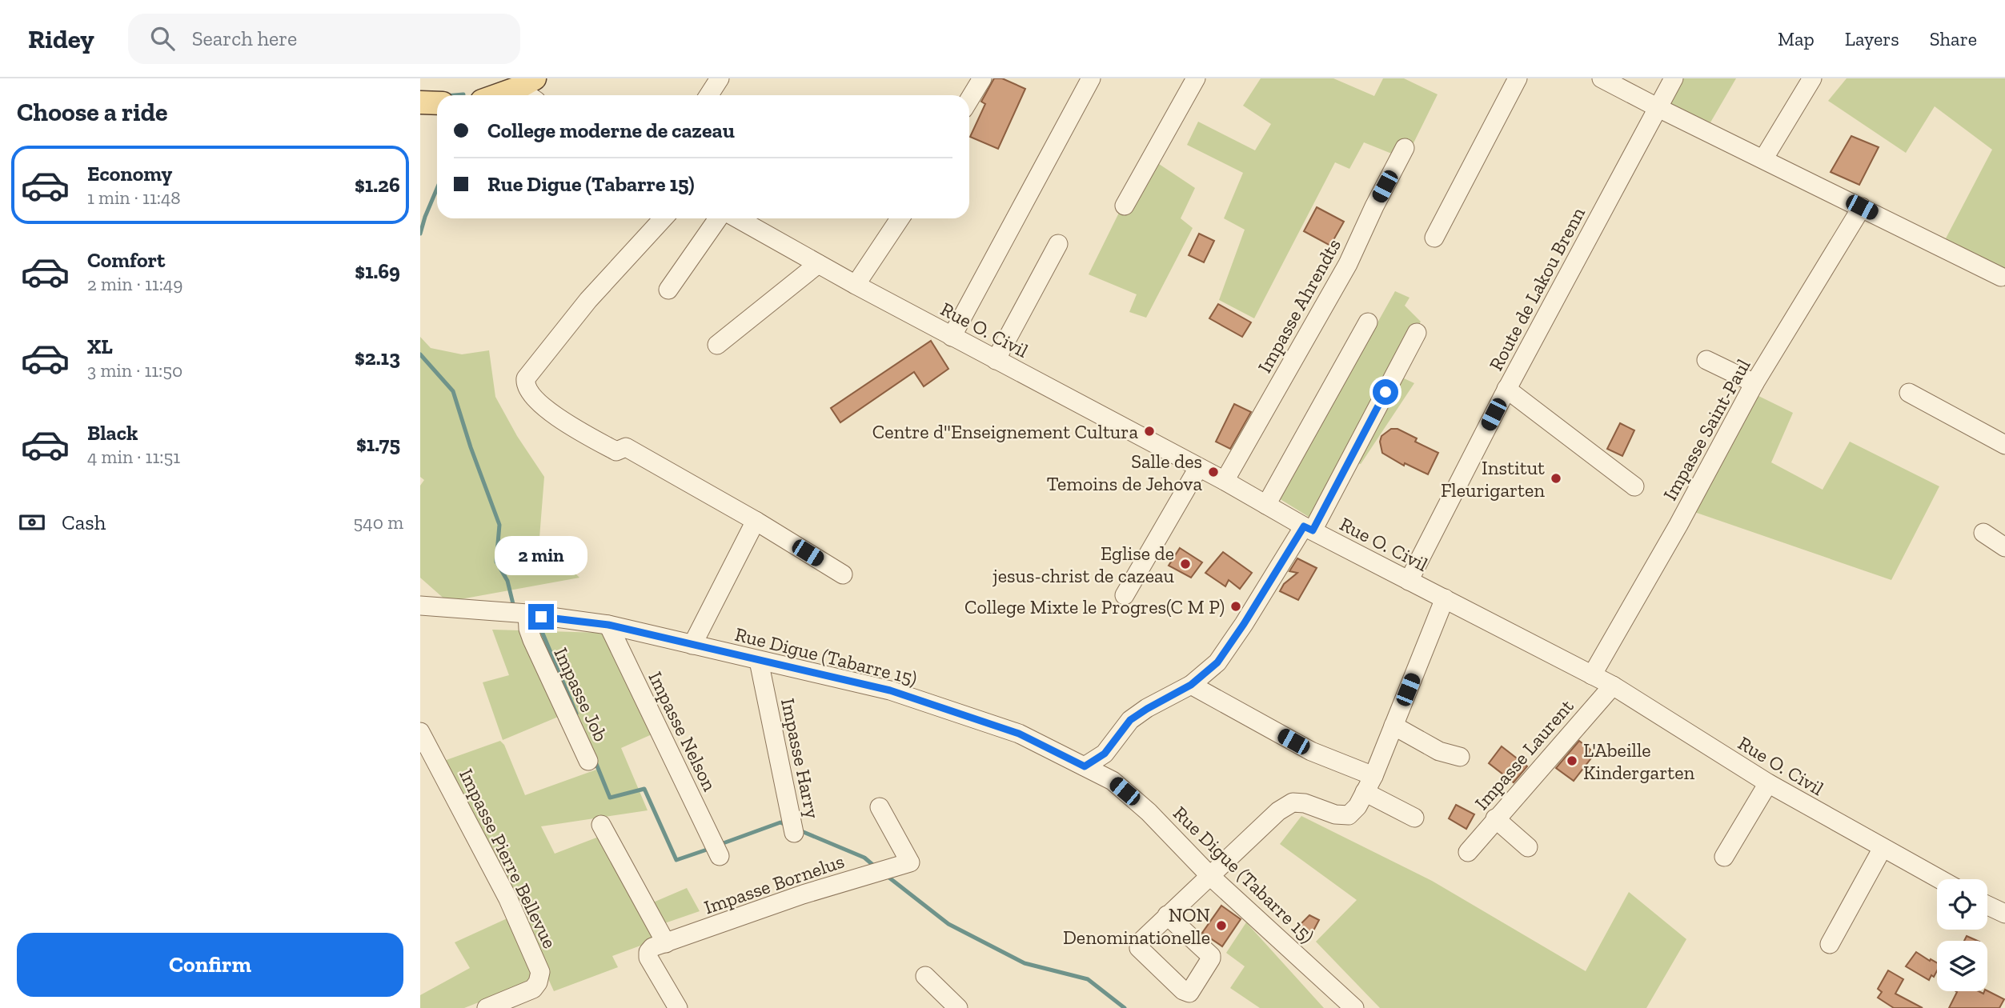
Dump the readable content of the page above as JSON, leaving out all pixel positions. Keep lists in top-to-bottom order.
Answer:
{
  "streets": {
    "street": [
      "Route de Lakou Brenn",
      "Impasse Ahrendts",
      "Rue O. Civil",
      "Impasse Saint-Paul",
      "Rue Digue (Tabarre 15)",
      "Impasse Job",
      "Impasse Nelson",
      "Impasse Laurent",
      "Impasse Harry",
      "Impasse Pierre Bellevue",
      "Impasse Bornelus"
    ]
  },
  "crossings": [
    ["Route de Lakou Brenn", "Rue O. Civil"],
    ["Impasse Ahrendts", "Rue O. Civil"],
    ["Rue O. Civil", "Impasse Saint-Paul"],
    ["Rue O. Civil", "Impasse Laurent"],
    ["Rue Digue (Tabarre 15)", "Impasse Job"],
    ["Rue Digue (Tabarre 15)", "Impasse Nelson"],
    ["Rue Digue (Tabarre 15)", "Impasse Harry"]
  ],
  "places": [
    "Centre d\"Enseignement Cultura",
    "Salle des Temoins de Jehova",
    "Institut Fleurigarten",
    "Eglise de jesus-christ de cazeau",
    "College Mixte le Progres(C M P)",
    "L'Abeille Kindergarten",
    "NON Denominationelle"
  ],
  "page": {
    "header": "Ridey",
    "search": "Search here",
    "nav": ["Map", "Layers", "Share"],
    "heading": "Choose a ride",
    "banner": ["College moderne de cazeau", "Rue Digue (Tabarre 15)"],
    "list": [
      {
        "name": "Economy",
        "note": "1 min · 11:48",
        "value": "$1.26"
      },
      {
        "name": "Comfort",
        "note": "2 min · 11:49",
        "value": "$1.69"
      },
      {
        "name": "XL",
        "note": "3 min · 11:50",
        "value": "$2.13"
      },
      {
        "name": "Black",
        "note": "4 min · 11:51",
        "value": "$1.75"
      }
    ],
    "pay": ["Cash", "540 m"],
    "bubble": "2 min",
    "buttons": "Confirm"
  }
}
